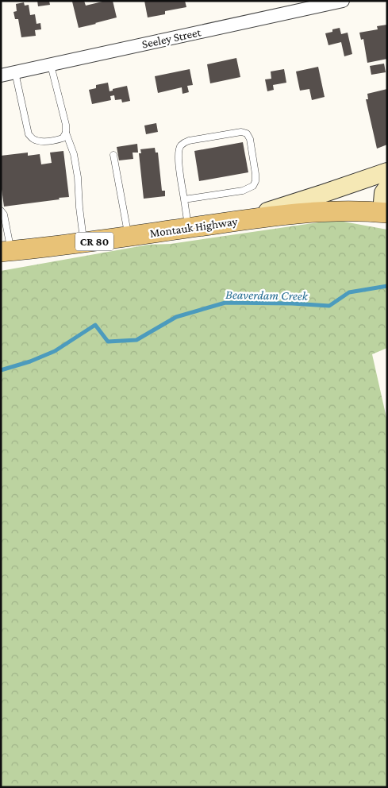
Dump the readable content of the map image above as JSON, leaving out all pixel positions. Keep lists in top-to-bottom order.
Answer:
{
  "streets": {
    "main road": ["Montauk Highway", "CR 80"],
    "street": ["Seeley Street"]
  },
  "water": ["Beaverdam Creek"]
}
